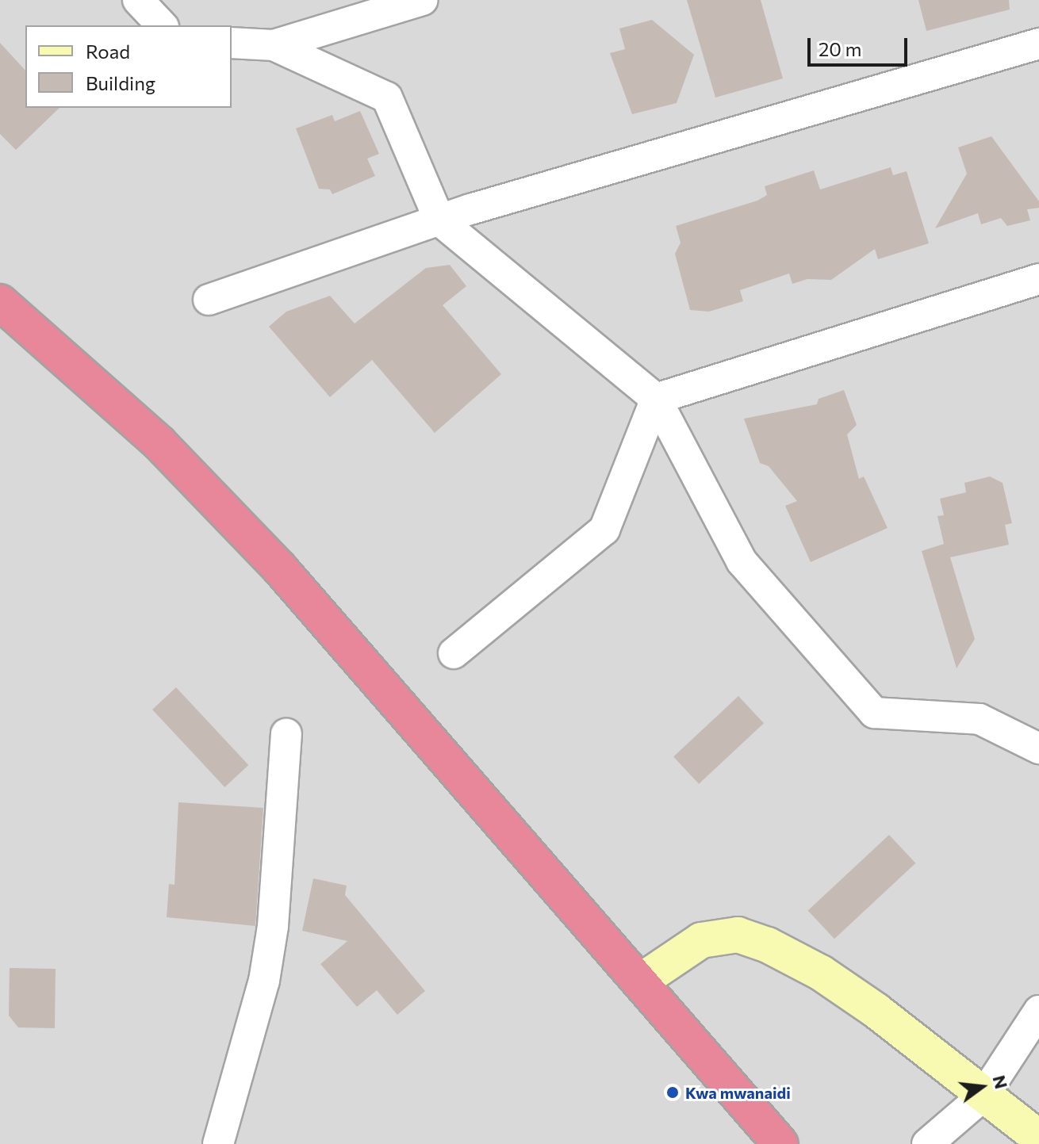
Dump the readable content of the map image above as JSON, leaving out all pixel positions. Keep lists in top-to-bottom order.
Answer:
{
  "places": ["Kwa mwanaidi"],
  "legend": ["Road", "Building"],
  "scale_bar": "20 m",
  "north": "right"
}
